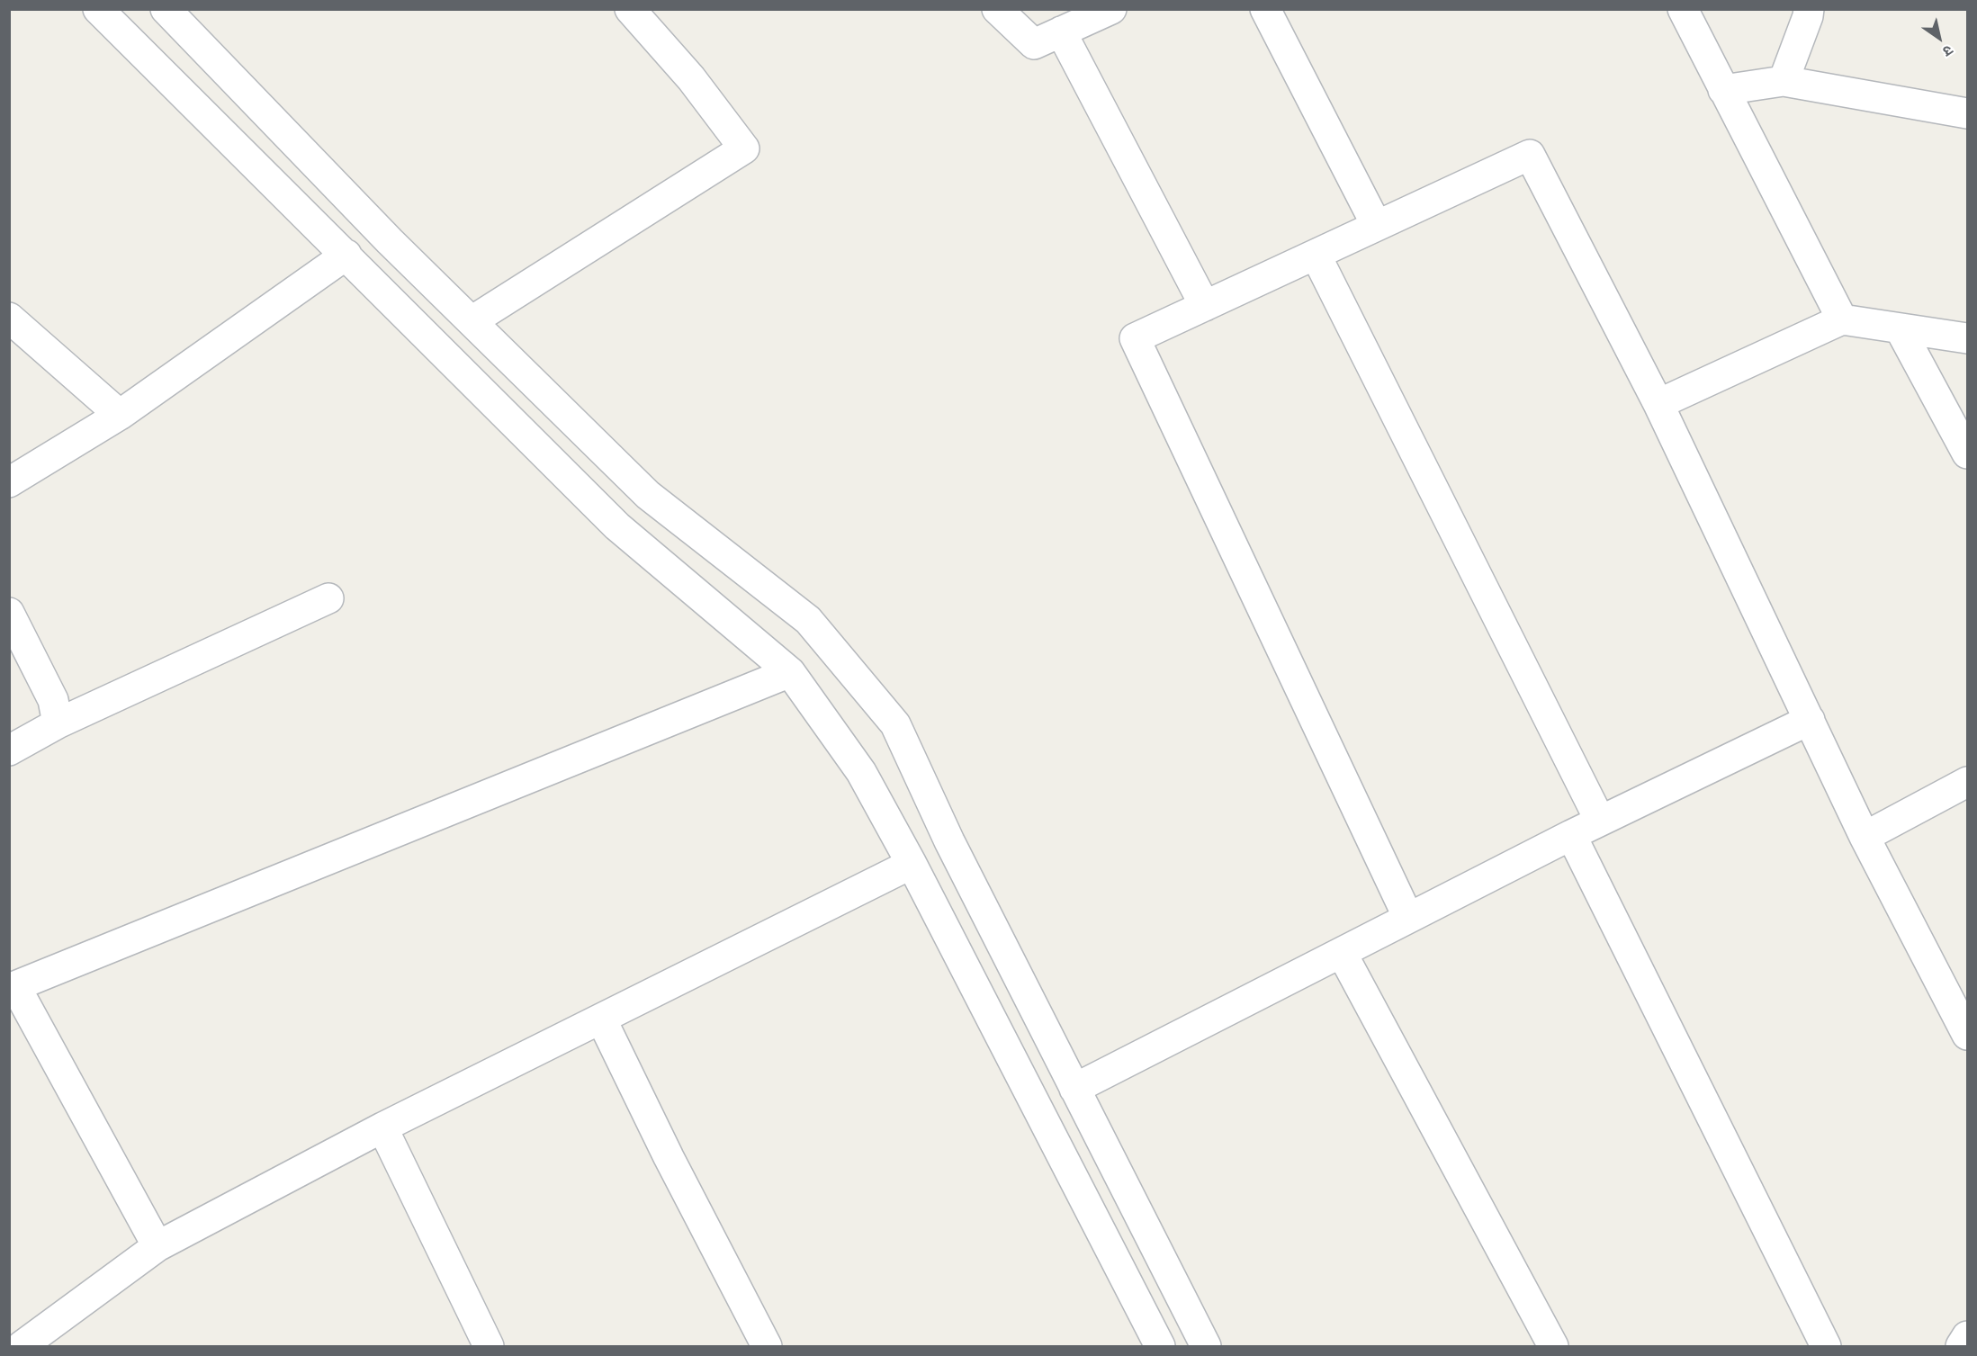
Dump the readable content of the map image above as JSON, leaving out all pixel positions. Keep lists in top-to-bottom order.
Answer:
{
  "north": "bottom right"
}
